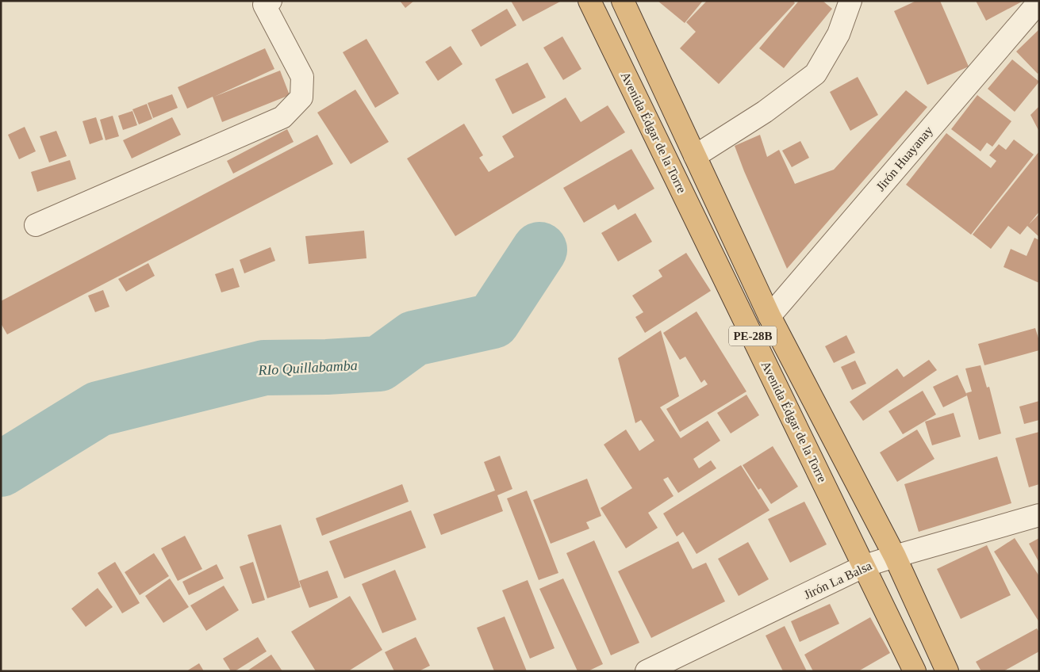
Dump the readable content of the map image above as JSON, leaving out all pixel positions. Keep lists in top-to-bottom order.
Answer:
{
  "streets": {
    "highway": ["Avenida Édgar de la Torre", "PE-28B"],
    "street": ["Jirón Huayanay", "Jirón La Balsa"]
  },
  "crossings": [
    ["Avenida Édgar de la Torre", "Jirón Huayanay"],
    ["Avenida Édgar de la Torre", "Jirón La Balsa"]
  ],
  "water": ["RIo Quillabamba"]
}
